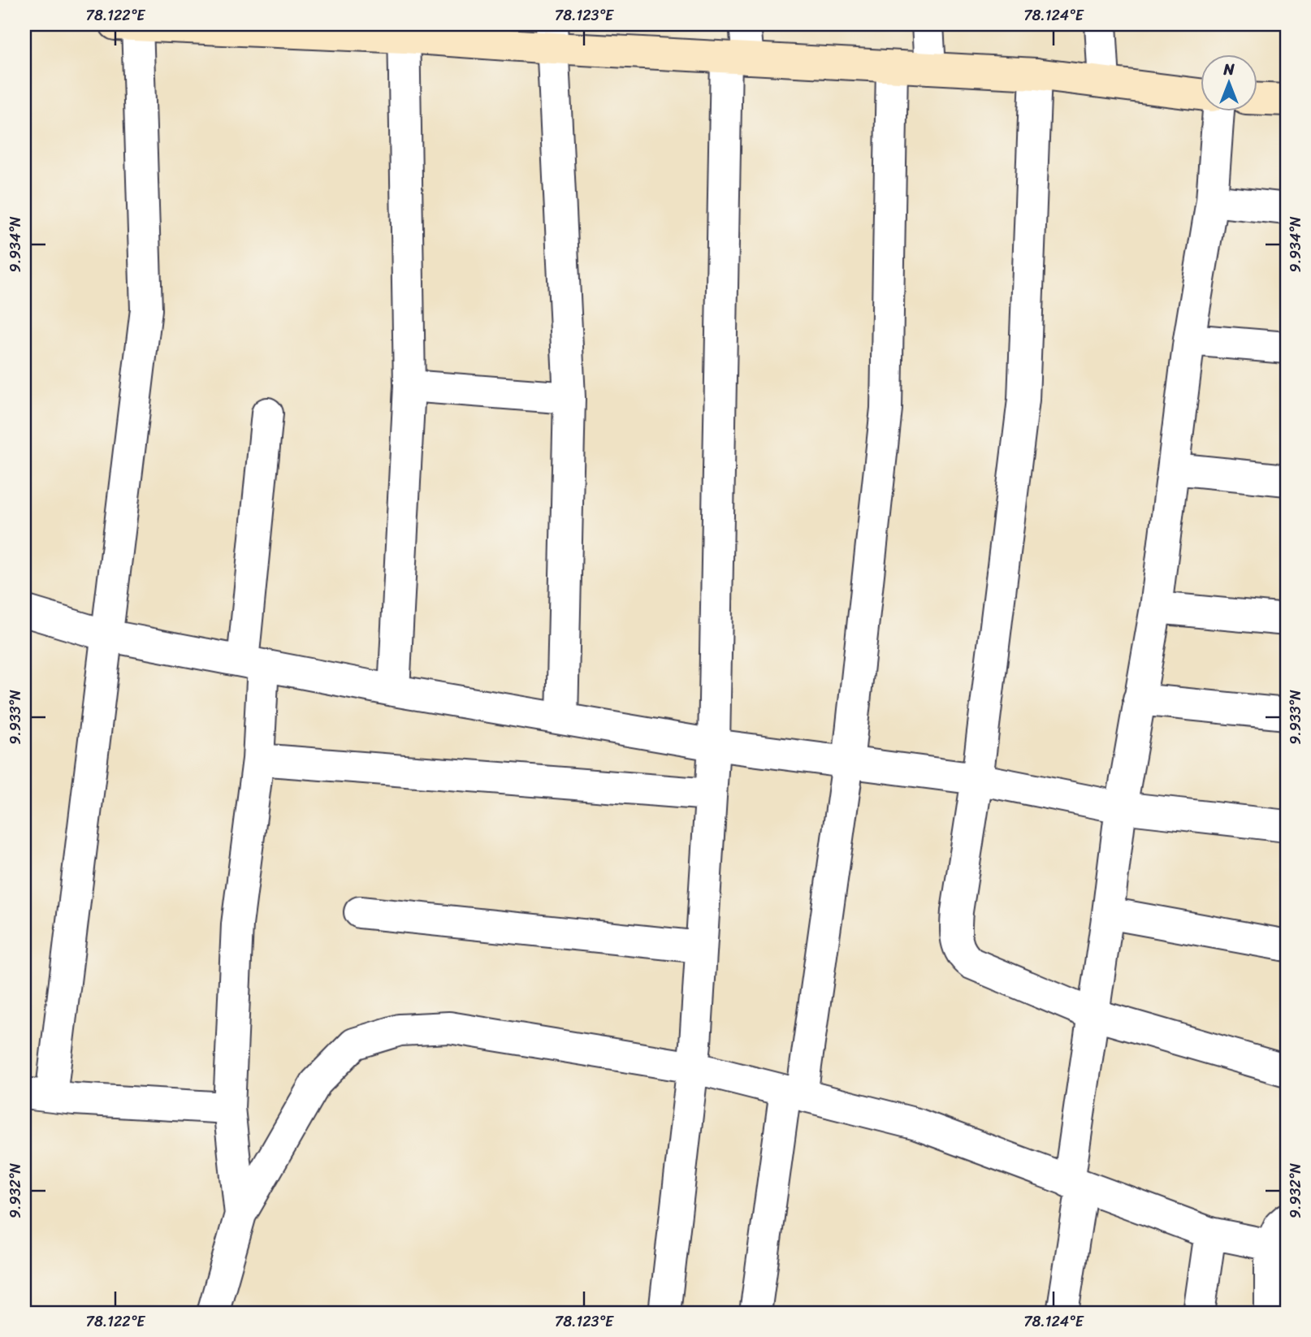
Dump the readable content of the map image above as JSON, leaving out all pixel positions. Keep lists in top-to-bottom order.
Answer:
{
  "north": "top",
  "coordinates": [
    "78.122°E",
    "78.123°E",
    "78.124°E",
    "9.934°N",
    "9.933°N",
    "9.932°N"
  ]
}
